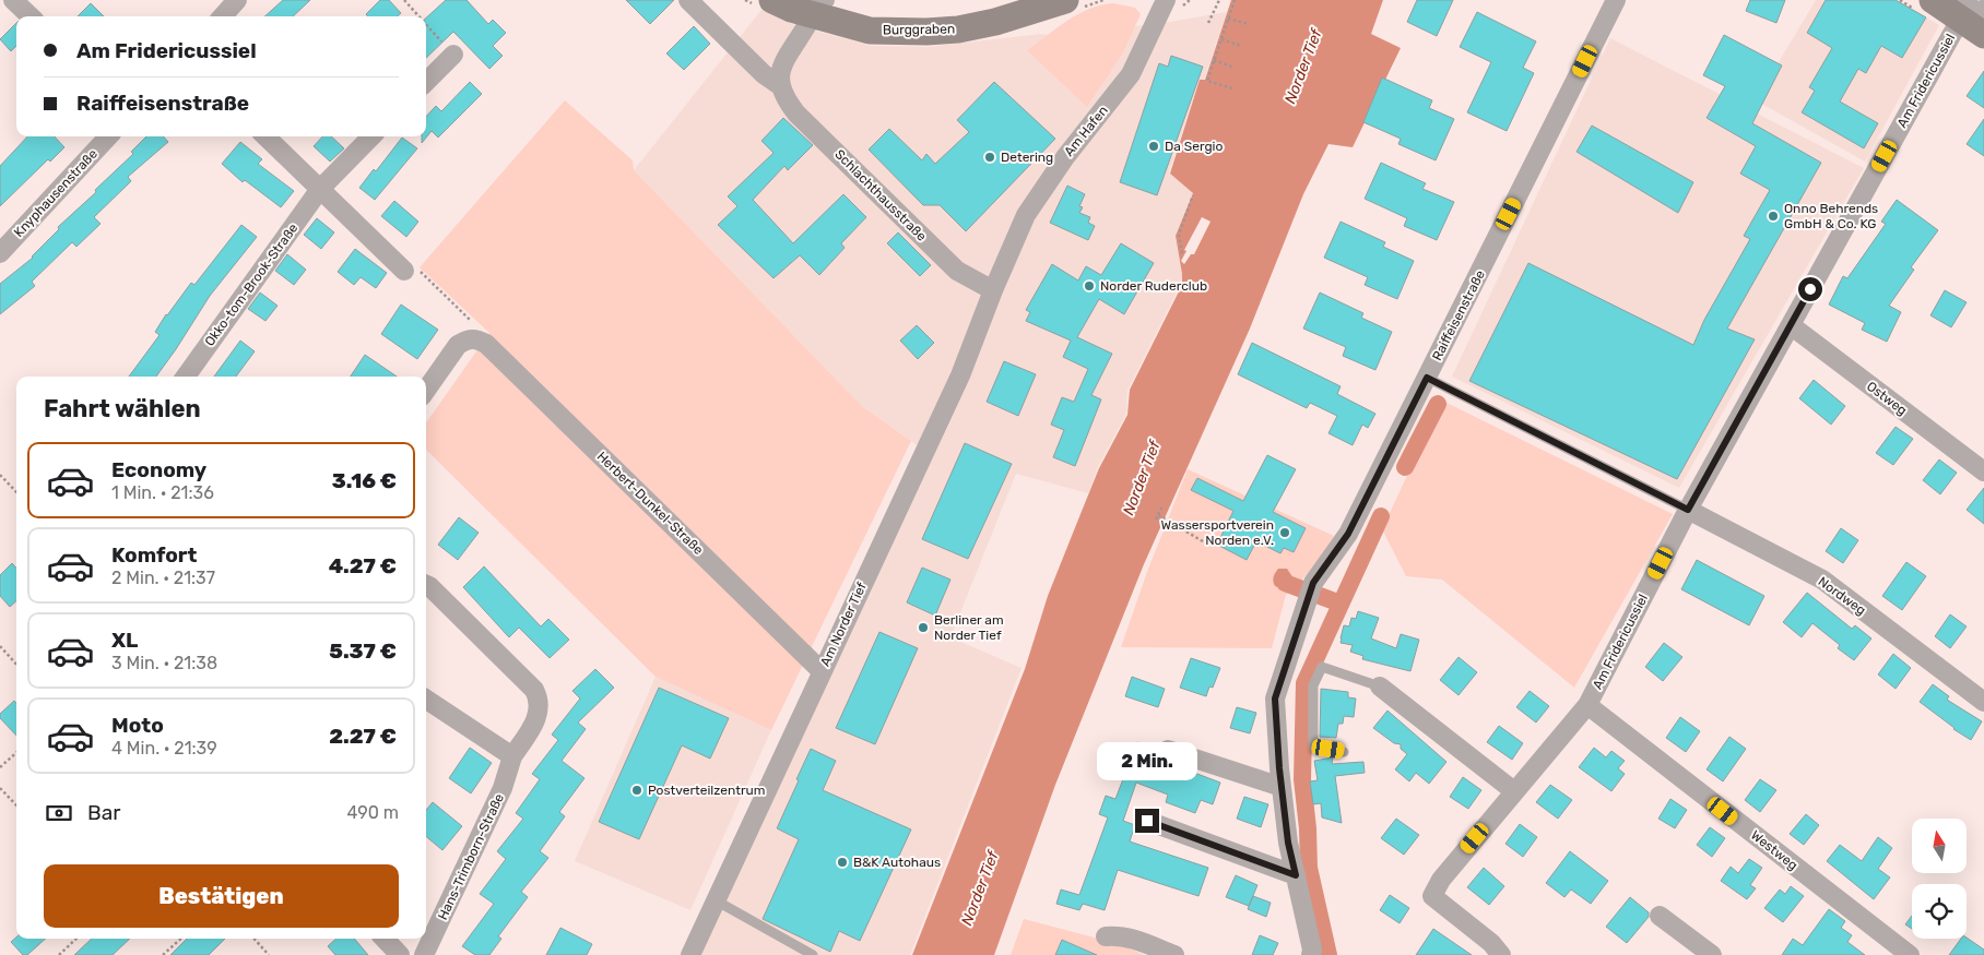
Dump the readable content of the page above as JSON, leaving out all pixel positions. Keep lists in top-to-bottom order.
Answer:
{
  "streets": {
    "main road": ["Burggraben"],
    "street": [
      "Am Fridericussiel",
      "Am Hafen",
      "Knyphausenstraße",
      "Schlachthausstraße",
      "Okko-tom-Brook-Straße",
      "Raiffeisenstraße",
      "Ostweg",
      "Herbert-Dunkel-Straße",
      "Nordweg",
      "Am Norder Tief",
      "Westweg",
      "Hans-Trimborn-Straße"
    ]
  },
  "crossings": [
    ["Am Fridericussiel", "Ostweg"],
    ["Am Fridericussiel", "Nordweg"],
    ["Am Fridericussiel", "Westweg"],
    ["Am Hafen", "Schlachthausstraße"],
    ["Am Hafen", "Am Norder Tief"],
    ["Schlachthausstraße", "Am Norder Tief"],
    ["Herbert-Dunkel-Straße", "Am Norder Tief"]
  ],
  "water": ["Norder Tief"],
  "places": [
    "Da Sergio",
    "Detering",
    "Onno Behrends GmbH & Co. KG",
    "Norder Ruderclub",
    "Wassersportverein Norden e.V.",
    "Berliner am Norder Tief",
    "Postverteilzentrum",
    "B&K Autohaus"
  ],
  "north": "top",
  "page": {
    "banner": ["Am Fridericussiel", "Raiffeisenstraße"],
    "heading": "Fahrt wählen",
    "list": [
      {
        "name": "Economy",
        "note": "1 Min. · 21:36",
        "value": "3.16 €"
      },
      {
        "name": "Komfort",
        "note": "2 Min. · 21:37",
        "value": "4.27 €"
      },
      {
        "name": "XL",
        "note": "3 Min. · 21:38",
        "value": "5.37 €"
      },
      {
        "name": "Moto",
        "note": "4 Min. · 21:39",
        "value": "2.27 €"
      }
    ],
    "bubble": "2 Min.",
    "pay": ["Bar", "490 m"],
    "buttons": "Bestätigen"
  }
}
